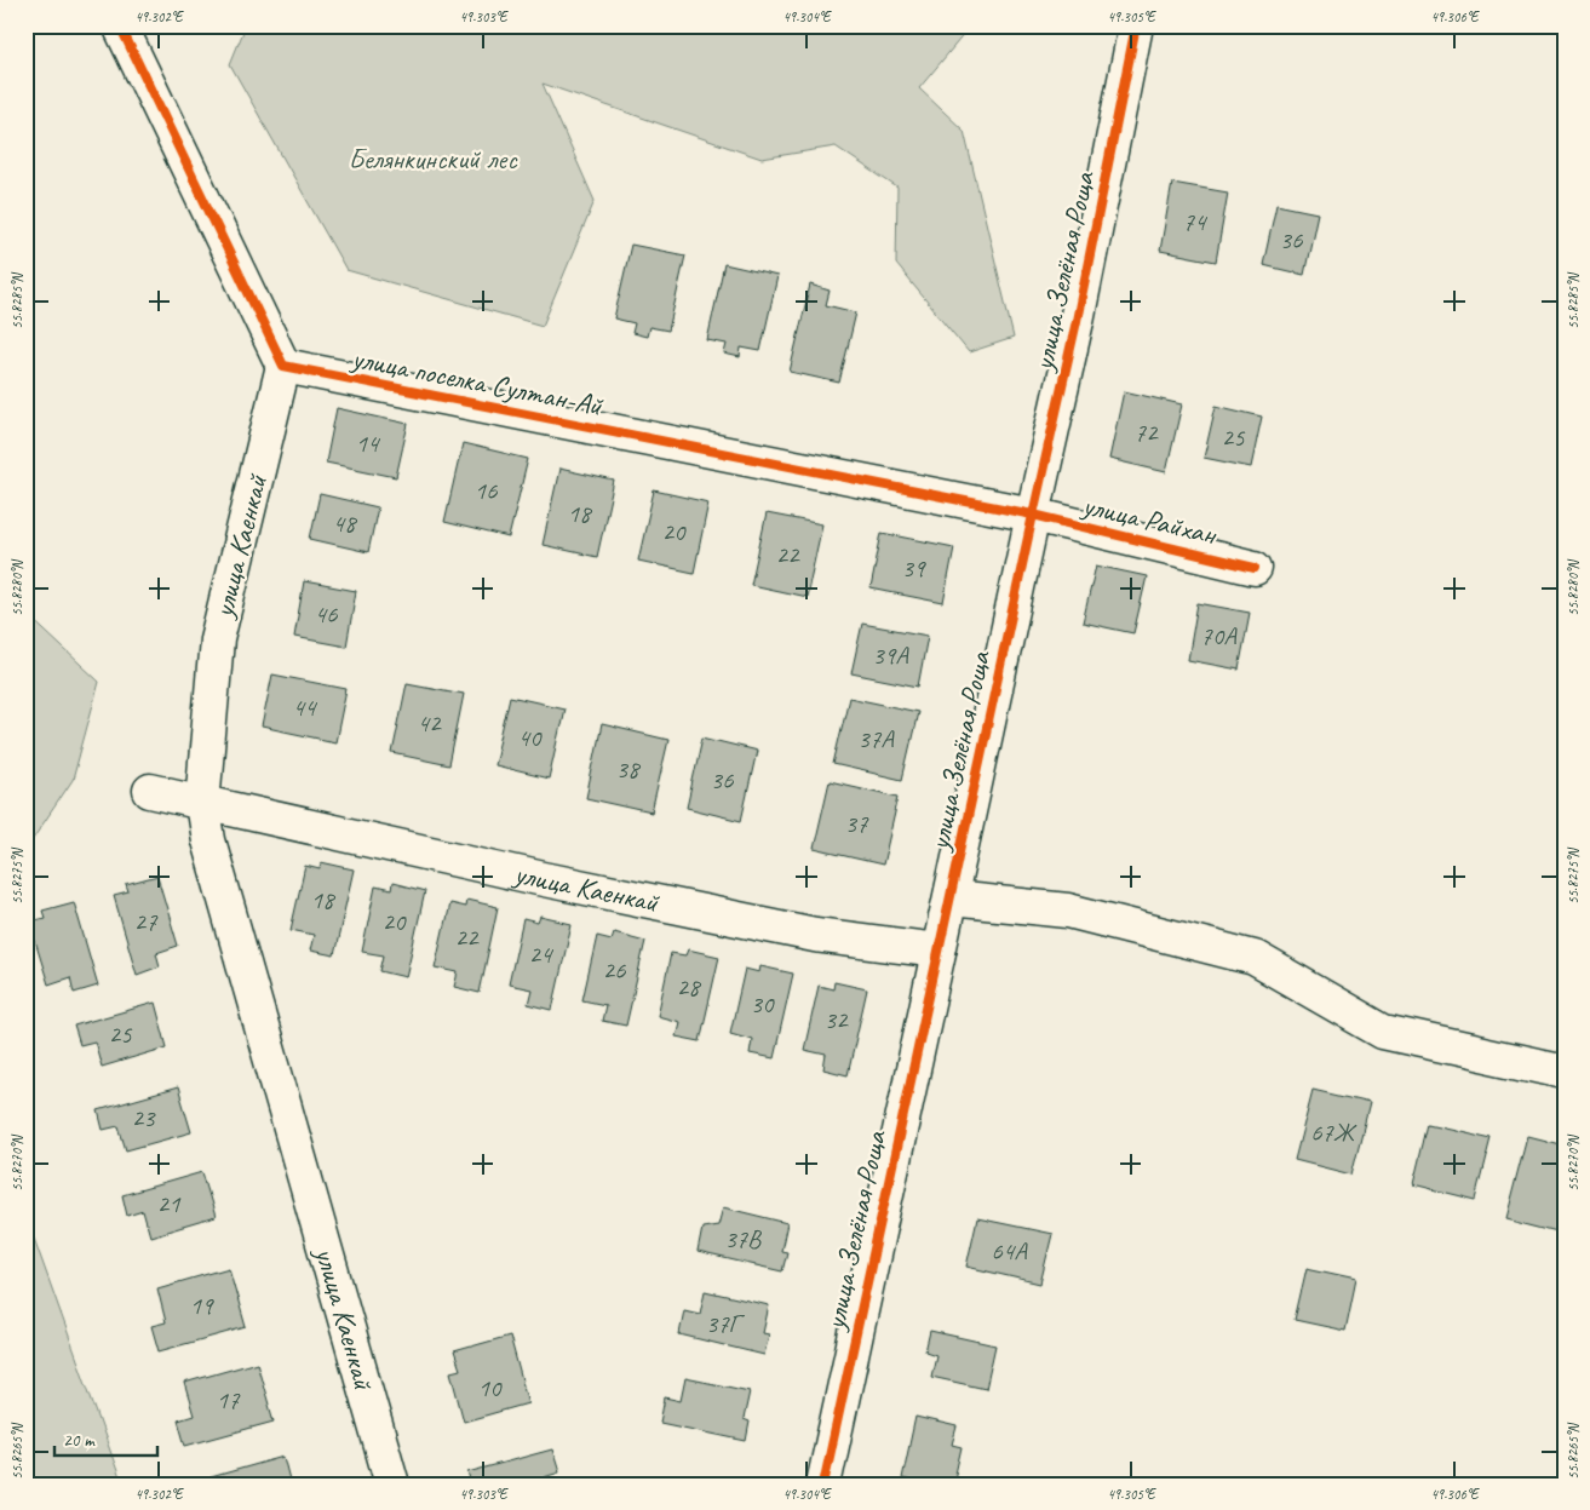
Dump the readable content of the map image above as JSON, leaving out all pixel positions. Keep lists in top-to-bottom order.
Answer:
{
  "streets": {
    "street": [
      "улица Зелёная Роща",
      "улица поселка Султан-Ай",
      "улица Райхан",
      "улица Каенкай"
    ]
  },
  "crossings": [
    ["улица Зелёная Роща", "улица поселка Султан-Ай"],
    ["улица Зелёная Роща", "улица Райхан"],
    ["улица Зелёная Роща", "улица Каенкай"],
    ["улица поселка Султан-Ай", "улица Райхан"],
    ["улица поселка Султан-Ай", "улица Каенкай"]
  ],
  "parks": ["Белянкинский лес"],
  "house_numbers": [
    "74",
    "36",
    "72",
    "25",
    "14",
    "16",
    "18",
    "48",
    "20",
    "22",
    "39",
    "46",
    "70А",
    "39А",
    "44",
    "42",
    "40",
    "37А",
    "38",
    "36",
    "37",
    "18",
    "27",
    "20",
    "22",
    "24",
    "26",
    "28",
    "30",
    "32",
    "25",
    "23",
    "67Ж",
    "21",
    "37В",
    "64А",
    "19",
    "37Г",
    "10",
    "17"
  ],
  "scale_bar": "20 m",
  "coordinates": [
    "49.302°E",
    "49.303°E",
    "49.304°E",
    "49.305°E",
    "49.306°E",
    "55.8285°N",
    "55.8280°N",
    "55.8275°N",
    "55.8270°N",
    "55.8265°N"
  ]
}
